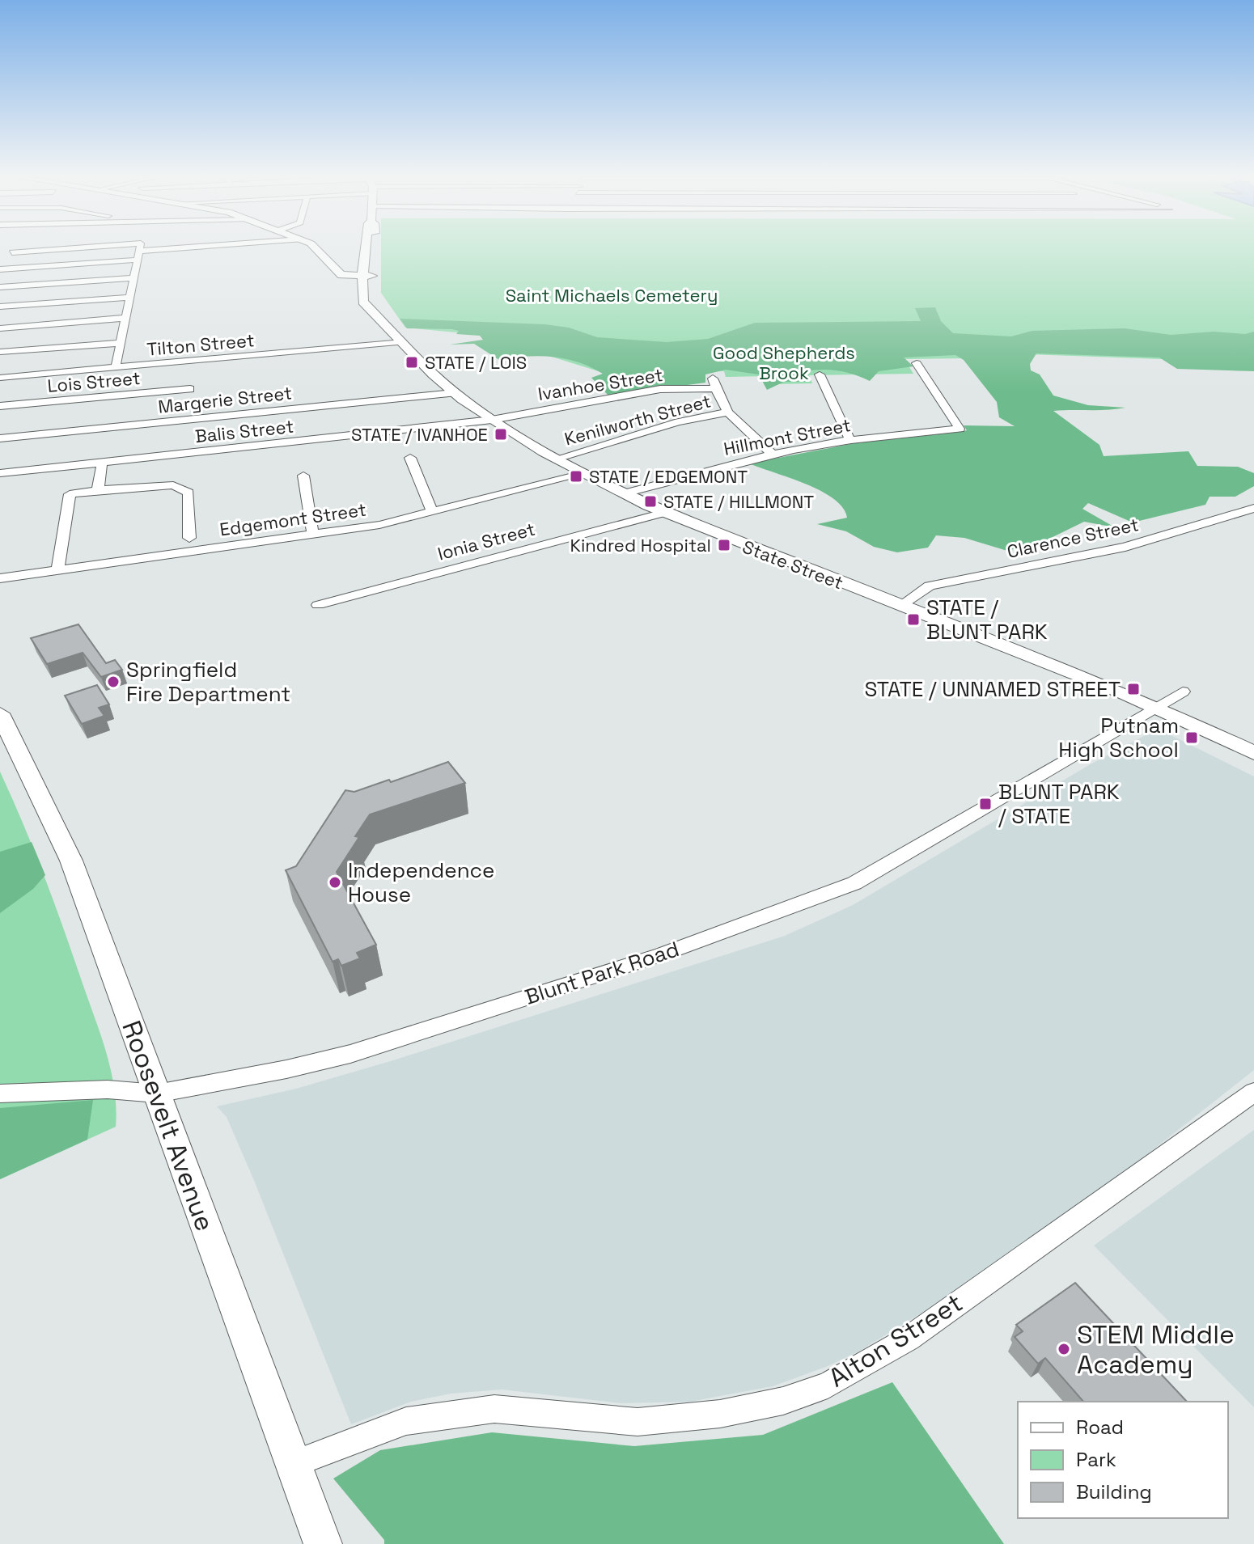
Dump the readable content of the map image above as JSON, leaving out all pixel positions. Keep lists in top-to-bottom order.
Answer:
{
  "streets": {
    "main road": ["State Street", "Roosevelt Avenue"],
    "street": [
      "Tilton Street",
      "Lois Street",
      "Ivanhoe Street",
      "Margerie Street",
      "Kenilworth Street",
      "Balis Street",
      "Hillmont Street",
      "Edgemont Street",
      "Clarence Street",
      "Ionia Street",
      "Blunt Park Road",
      "Alton Street"
    ]
  },
  "crossings": [
    ["Tilton Street", "State Street"],
    ["Ivanhoe Street", "Kenilworth Street"],
    ["Ivanhoe Street", "Balis Street"],
    ["Ivanhoe Street", "State Street"],
    ["Margerie Street", "State Street"],
    ["Kenilworth Street", "State Street"],
    ["Balis Street", "State Street"],
    ["Hillmont Street", "State Street"],
    ["Edgemont Street", "State Street"],
    ["Clarence Street", "State Street"],
    ["Ionia Street", "State Street"],
    ["State Street", "Blunt Park Road"],
    ["Blunt Park Road", "Roosevelt Avenue"],
    ["Roosevelt Avenue", "Alton Street"]
  ],
  "parks": ["Saint Michaels Cemetery", "Good Shepherds Brook"],
  "places": {
    "transit": [
      "STATE / LOIS",
      "STATE / IVANHOE",
      "STATE / EDGEMONT",
      "STATE / HILLMONT",
      "Kindred Hospital",
      "STATE / BLUNT PARK",
      "STATE / UNNAMED STREET",
      "Putnam High School",
      "BLUNT PARK / STATE"
    ],
    "other": ["Springfield Fire Department", "Independence House", "STEM Middle Academy"]
  },
  "legend": ["Road", "Park", "Building"]
}
